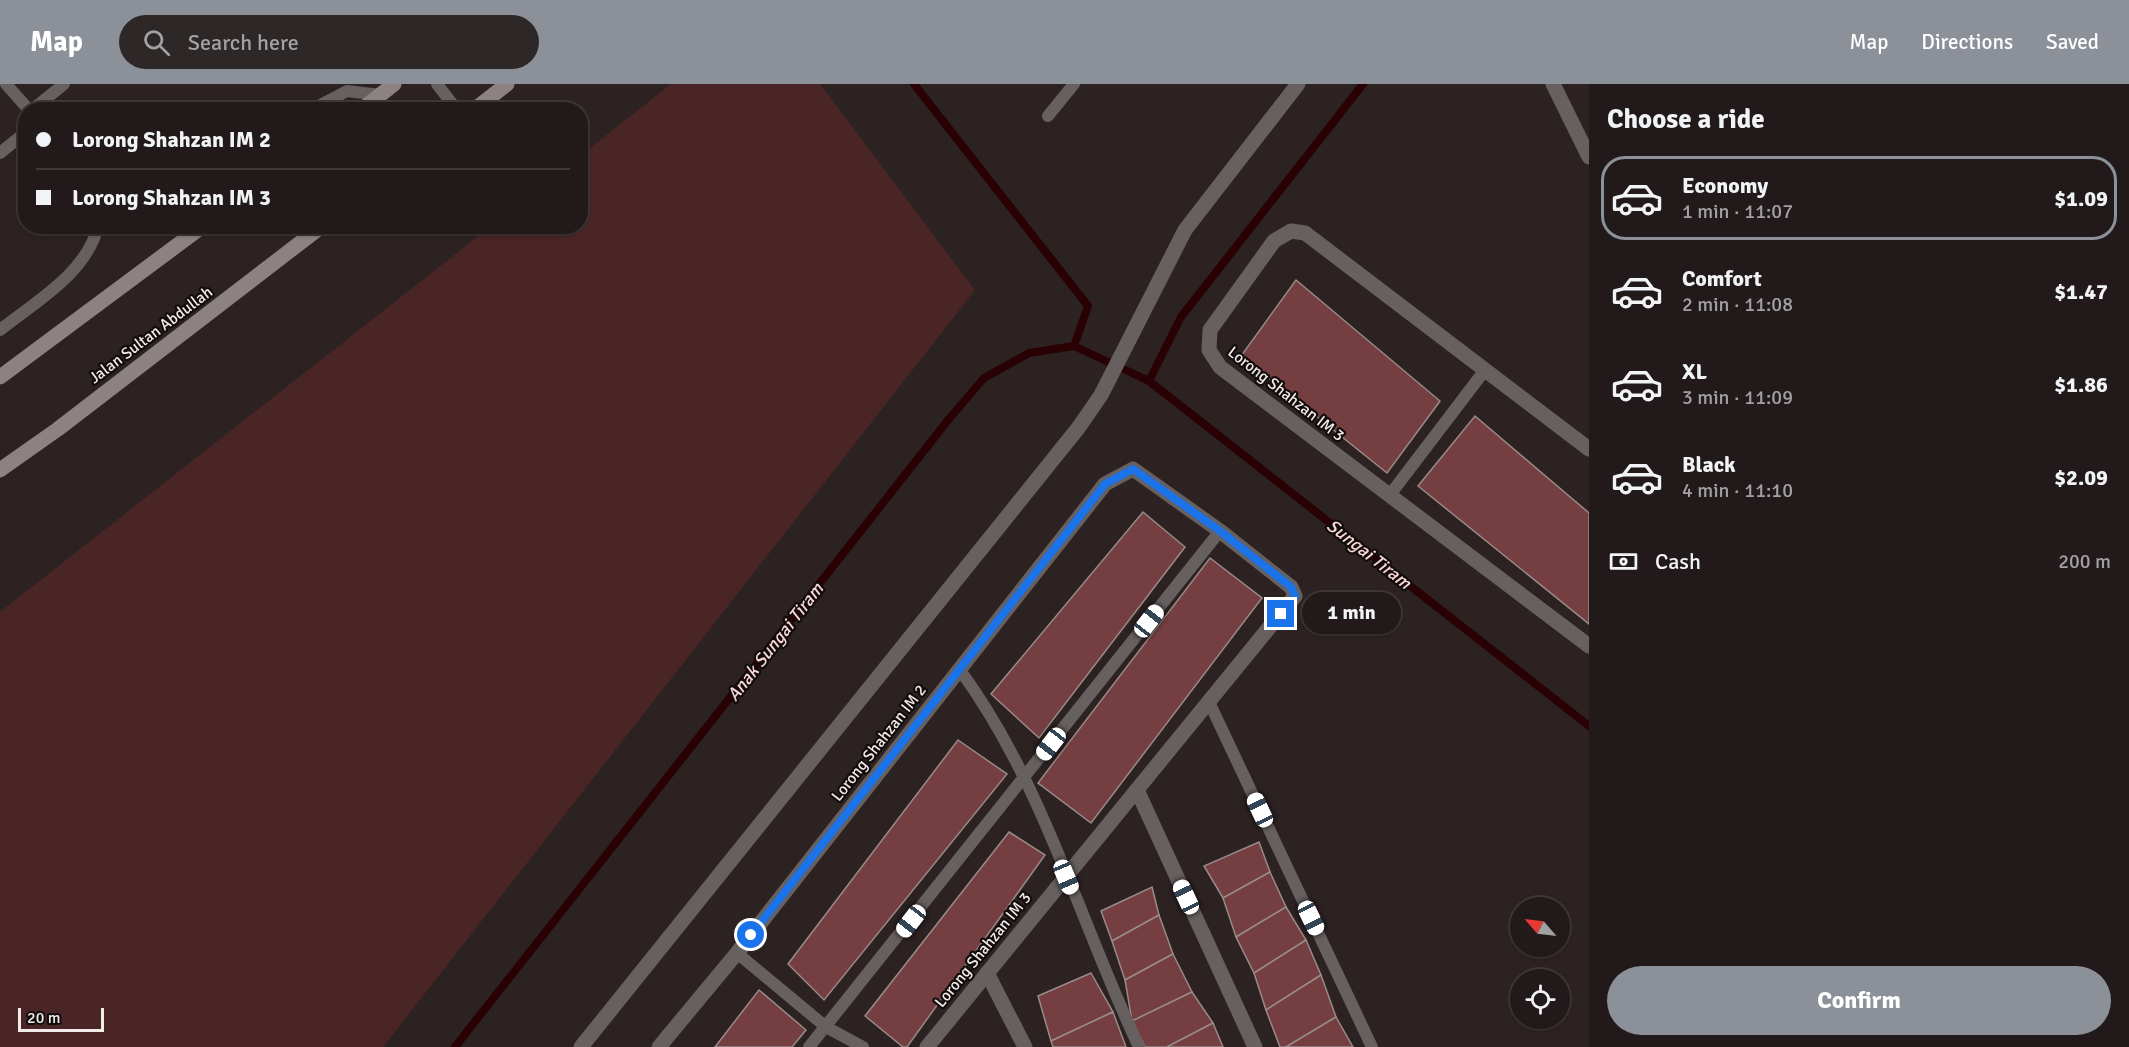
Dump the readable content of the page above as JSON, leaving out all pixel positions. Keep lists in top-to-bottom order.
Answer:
{
  "streets": {
    "main road": ["Jalan Sultan Abdullah"],
    "street": ["Lorong Shahzan IM 3", "Lorong Shahzan IM 2"]
  },
  "crossings": [
    ["Lorong Shahzan IM 3", "Lorong Shahzan IM 2"]
  ],
  "water": ["Sungai Tiram", "Anak Sungai Tiram"],
  "scale_bar": "20 m",
  "north": "top left",
  "page": {
    "header": "Map",
    "search": "Search here",
    "nav": ["Map", "Directions", "Saved"],
    "heading": "Choose a ride",
    "banner": ["Lorong Shahzan IM 2", "Lorong Shahzan IM 3"],
    "list": [
      {
        "name": "Economy",
        "note": "1 min · 11:07",
        "value": "$1.09"
      },
      {
        "name": "Comfort",
        "note": "2 min · 11:08",
        "value": "$1.47"
      },
      {
        "name": "XL",
        "note": "3 min · 11:09",
        "value": "$1.86"
      },
      {
        "name": "Black",
        "note": "4 min · 11:10",
        "value": "$2.09"
      }
    ],
    "pay": ["Cash", "200 m"],
    "bubble": "1 min",
    "buttons": "Confirm",
    "scale": "20 m"
  }
}
